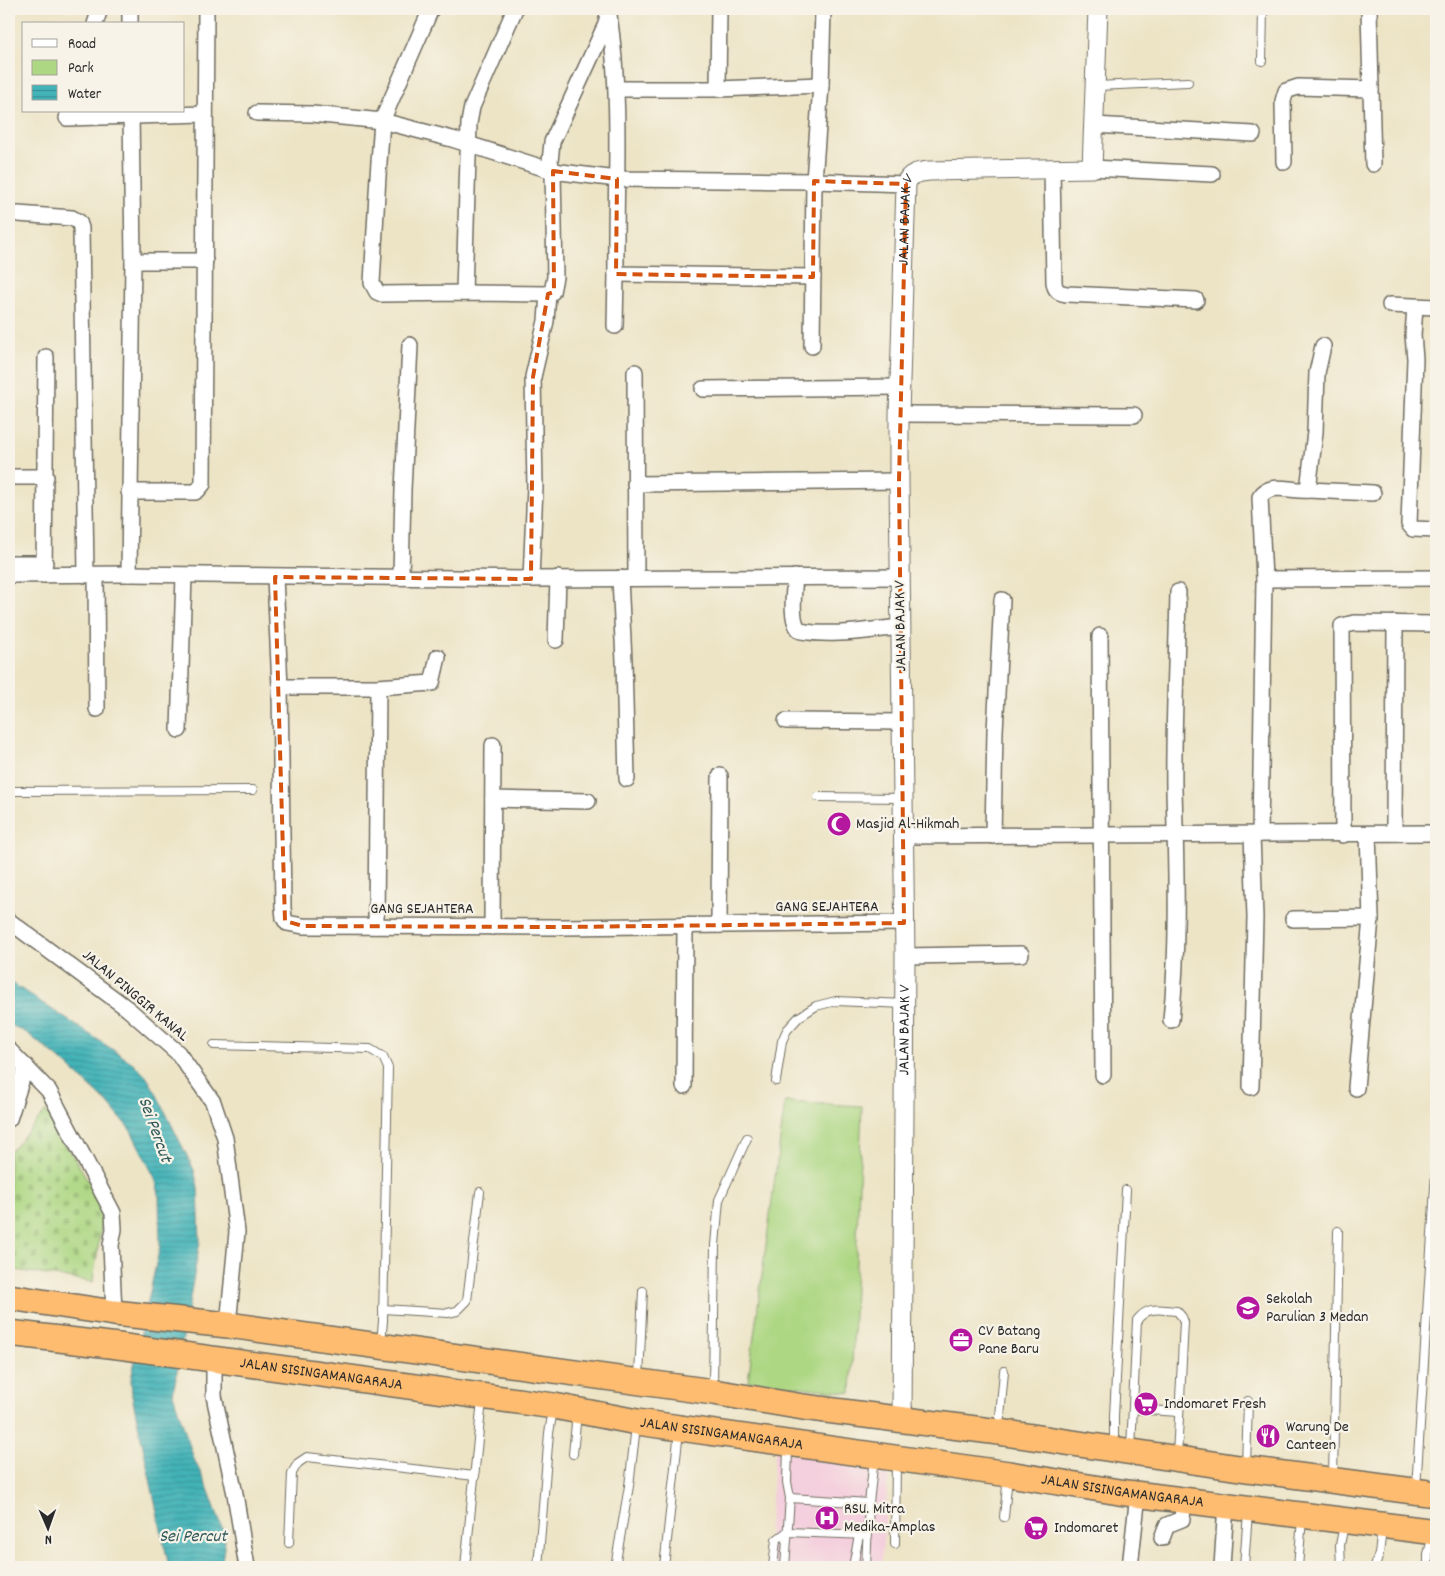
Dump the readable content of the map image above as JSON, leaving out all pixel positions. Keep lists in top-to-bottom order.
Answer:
{
  "streets": {
    "highway": ["JALAN SISINGAMANGARAJA"],
    "street": ["JALAN BAJAK V", "GANG SEJAHTERA", "JALAN PINGGIR KANAL"]
  },
  "crossings": [
    ["JALAN BAJAK V", "GANG SEJAHTERA"]
  ],
  "water": ["Sei Percut"],
  "places": {
    "mosque": ["Masjid Al-Hikmah"],
    "school or university": ["Sekolah Parulian 3 Medan"],
    "office": ["CV Batang Pane Baru"],
    "supermarket": ["Indomaret Fresh", "Indomaret"],
    "restaurant": ["Warung De Canteen"],
    "hospital": ["RSU. Mitra Medika-Amplas"]
  },
  "legend": ["Road", "Park", "Water"],
  "north": "bottom"
}
